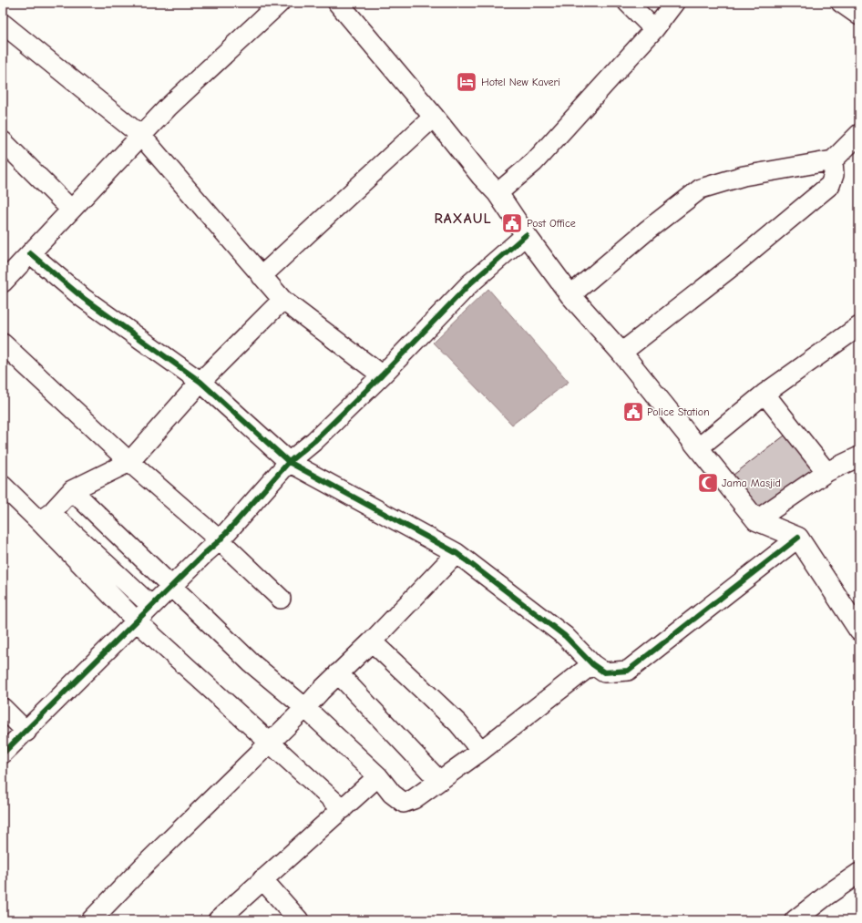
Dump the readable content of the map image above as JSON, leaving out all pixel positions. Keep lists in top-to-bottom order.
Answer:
{
  "districts": ["RAXAUL"],
  "places": {
    "hotel": ["Hotel New Kaveri"],
    "public building": ["Post Office", "Police Station"],
    "mosque": ["Jama Masjid"]
  }
}
